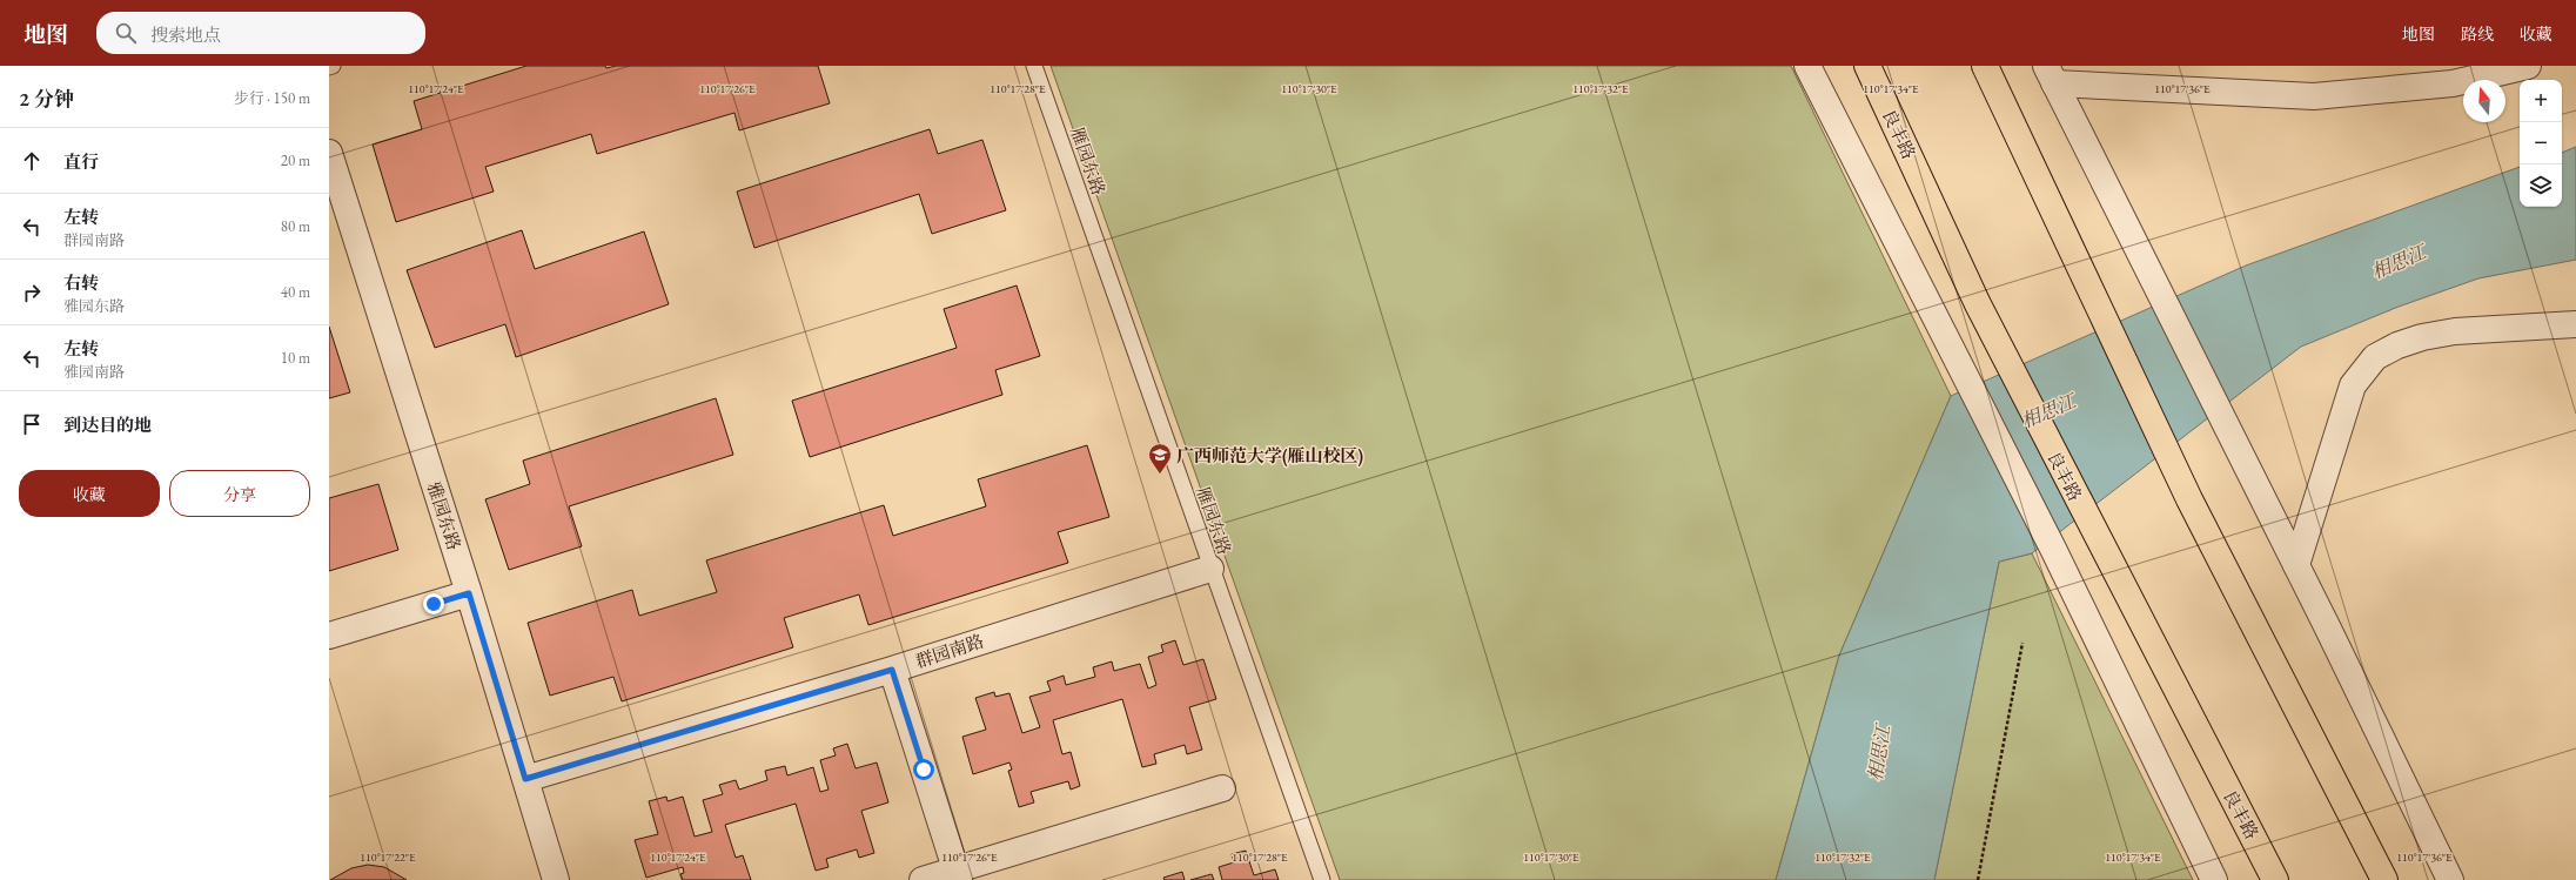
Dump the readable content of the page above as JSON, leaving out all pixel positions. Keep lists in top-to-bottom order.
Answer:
{
  "streets": {
    "highway": ["良丰路"],
    "street": ["雅园东路", "群园南路"],
    "lane": ["雁园东路"]
  },
  "crossings": [
    ["雁园东路", "群园南路"],
    ["雅园东路", "群园南路"]
  ],
  "water": ["相思江"],
  "places": {
    "school or university": ["广西师范大学(雁山校区)"]
  },
  "north": "top",
  "page": {
    "header": "地图",
    "search": "搜索地点",
    "nav": ["地图", "路线", "收藏"],
    "heading": ["2 分钟", "步行 · 150 m"],
    "map_buttons": ["+", "−"],
    "list": [
      ["直行", "20 m"],
      ["左转", "群园南路", "80 m"],
      ["右转", "雅园东路", "40 m"],
      ["左转", "雅园南路", "10 m"],
      "到达目的地"
    ],
    "buttons": ["收藏", "分享"]
  },
  "coordinates": [
    "110°17'24\"E",
    "110°17'26\"E",
    "110°17'28\"E",
    "110°17'30\"E",
    "110°17'32\"E",
    "110°17'34\"E",
    "110°17'36\"E",
    "110°17'22\"E"
  ]
}
